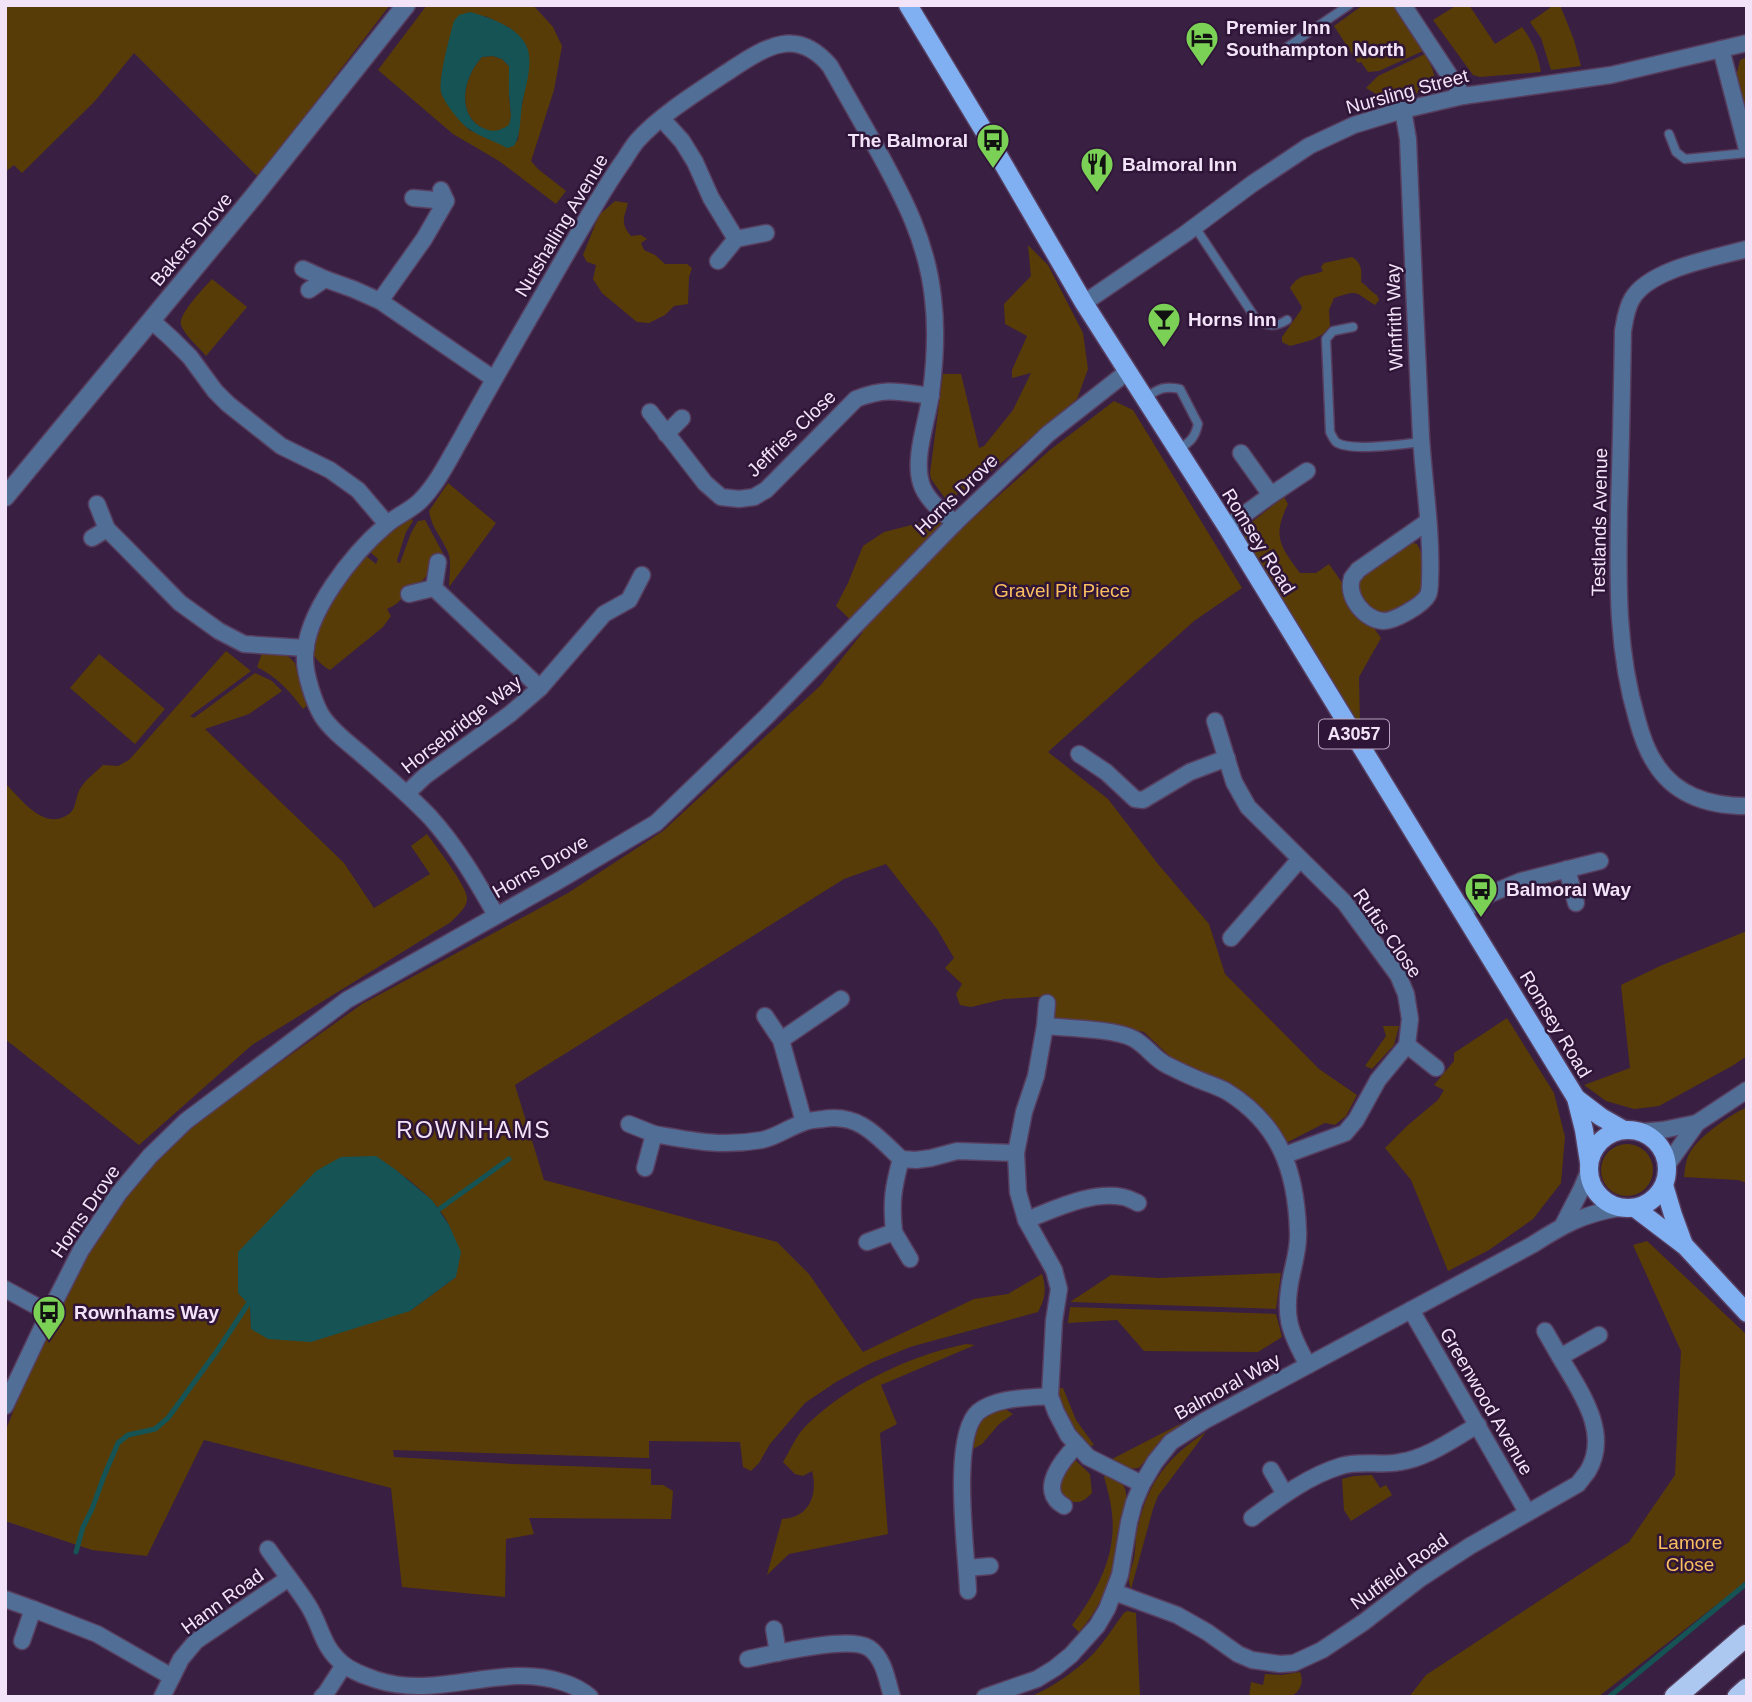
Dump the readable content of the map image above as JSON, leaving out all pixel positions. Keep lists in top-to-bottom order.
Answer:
{
  "streets": {
    "main road": ["Romsey Road", "A3057"],
    "street": [
      "Nursling Street",
      "Nutshalling Avenue",
      "Bakers Drove",
      "Winfrith Way",
      "Jeffries Close",
      "Horns Drove",
      "Testlands Avenue",
      "Horsebridge Way",
      "Rufus Close",
      "Balmoral Way",
      "Greenwood Avenue",
      "Nutfield Road",
      "Hann Road"
    ]
  },
  "crossings": [
    ["Nursling Street", "Winfrith Way"],
    ["Nursling Street", "Romsey Road"],
    ["Nutshalling Avenue", "Jeffries Close"],
    ["Nutshalling Avenue", "Horns Drove"],
    ["Nutshalling Avenue", "Horsebridge Way"],
    ["Horns Drove", "Romsey Road"],
    ["Romsey Road", "Balmoral Way"],
    ["Balmoral Way", "Greenwood Avenue"],
    ["Balmoral Way", "Nutfield Road"],
    ["Greenwood Avenue", "Nutfield Road"]
  ],
  "districts": ["ROWNHAMS"],
  "parks": ["Gravel Pit Piece", "Lamore Close"],
  "places": {
    "hotel": ["Premier Inn Southampton North"],
    "bus stop": ["The Balmoral", "Balmoral Way", "Rownhams Way"],
    "restaurant": ["Balmoral Inn"],
    "bar": ["Horns Inn"]
  }
}
